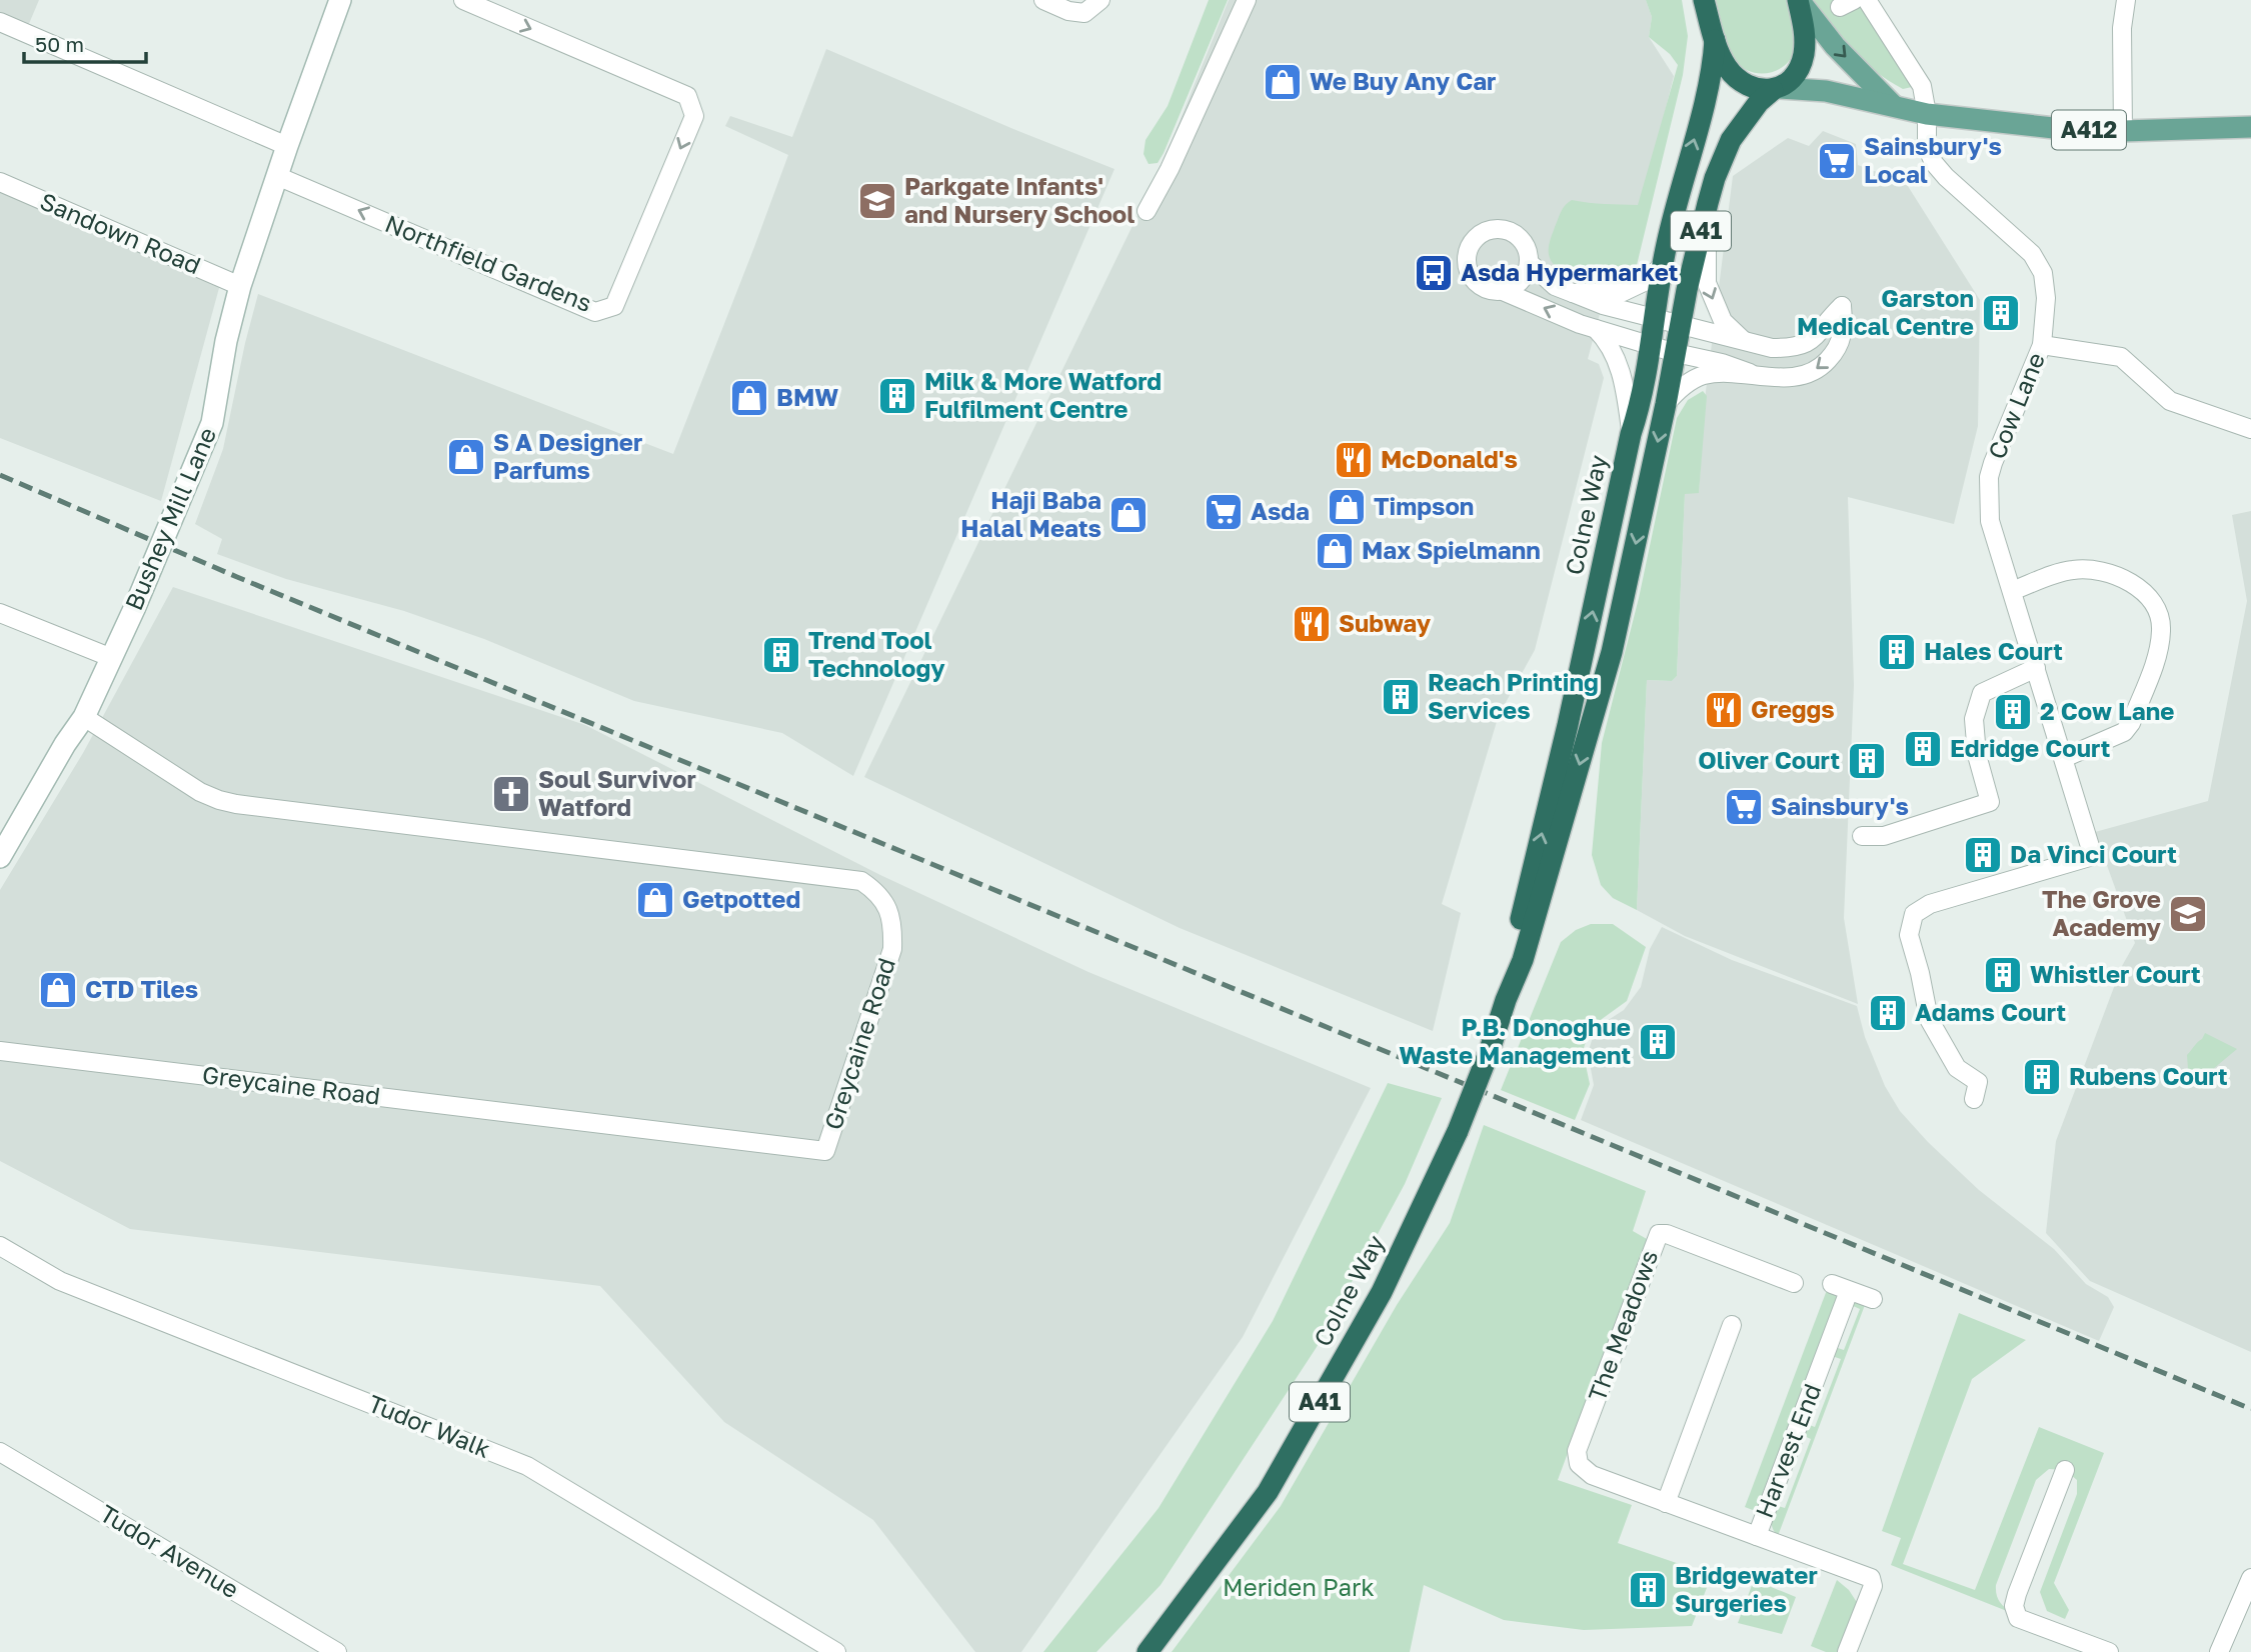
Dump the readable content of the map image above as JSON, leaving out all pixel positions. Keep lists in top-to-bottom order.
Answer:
{
  "streets": {
    "highway": ["A41", "Colne Way"],
    "main road": ["A412"],
    "street": [
      "Sandown Road",
      "Northfield Gardens",
      "Cow Lane",
      "Bushey Mill Lane",
      "Greycaine Road",
      "The Meadows",
      "Tudor Walk",
      "Harvest End",
      "Tudor Avenue"
    ]
  },
  "crossings": [
    ["A412", "A41"],
    ["A412", "Cow Lane"],
    ["A412", "Colne Way"],
    ["A41", "Colne Way"],
    ["Sandown Road", "Bushey Mill Lane"],
    ["Northfield Gardens", "Bushey Mill Lane"],
    ["Bushey Mill Lane", "Greycaine Road"],
    ["The Meadows", "Harvest End"]
  ],
  "parks": ["Meriden Park"],
  "places": {
    "shop": [
      "We Buy Any Car",
      "BMW",
      "S A Designer Parfums",
      "Timpson",
      "Haji Baba Halal Meats",
      "Max Spielmann",
      "Getpotted",
      "CTD Tiles"
    ],
    "supermarket": ["Sainsbury's Local", "Asda", "Sainsbury's"],
    "school or university": ["Parkgate Infants' and Nursery School", "The Grove Academy"],
    "bus stop": ["Asda Hypermarket"],
    "building": [
      "Garston Medical Centre",
      "Milk & More Watford Fulfilment Centre",
      "Hales Court",
      "Trend Tool Technology",
      "Reach Printing Services",
      "2 Cow Lane",
      "Edridge Court",
      "Oliver Court",
      "Da Vinci Court",
      "Whistler Court",
      "Adams Court",
      "P.B. Donoghue Waste Management",
      "Rubens Court",
      "Bridgewater Surgeries"
    ],
    "restaurant": ["McDonald's", "Subway", "Greggs"],
    "church": ["Soul Survivor Watford"]
  },
  "scale_bar": "50 m"
}
